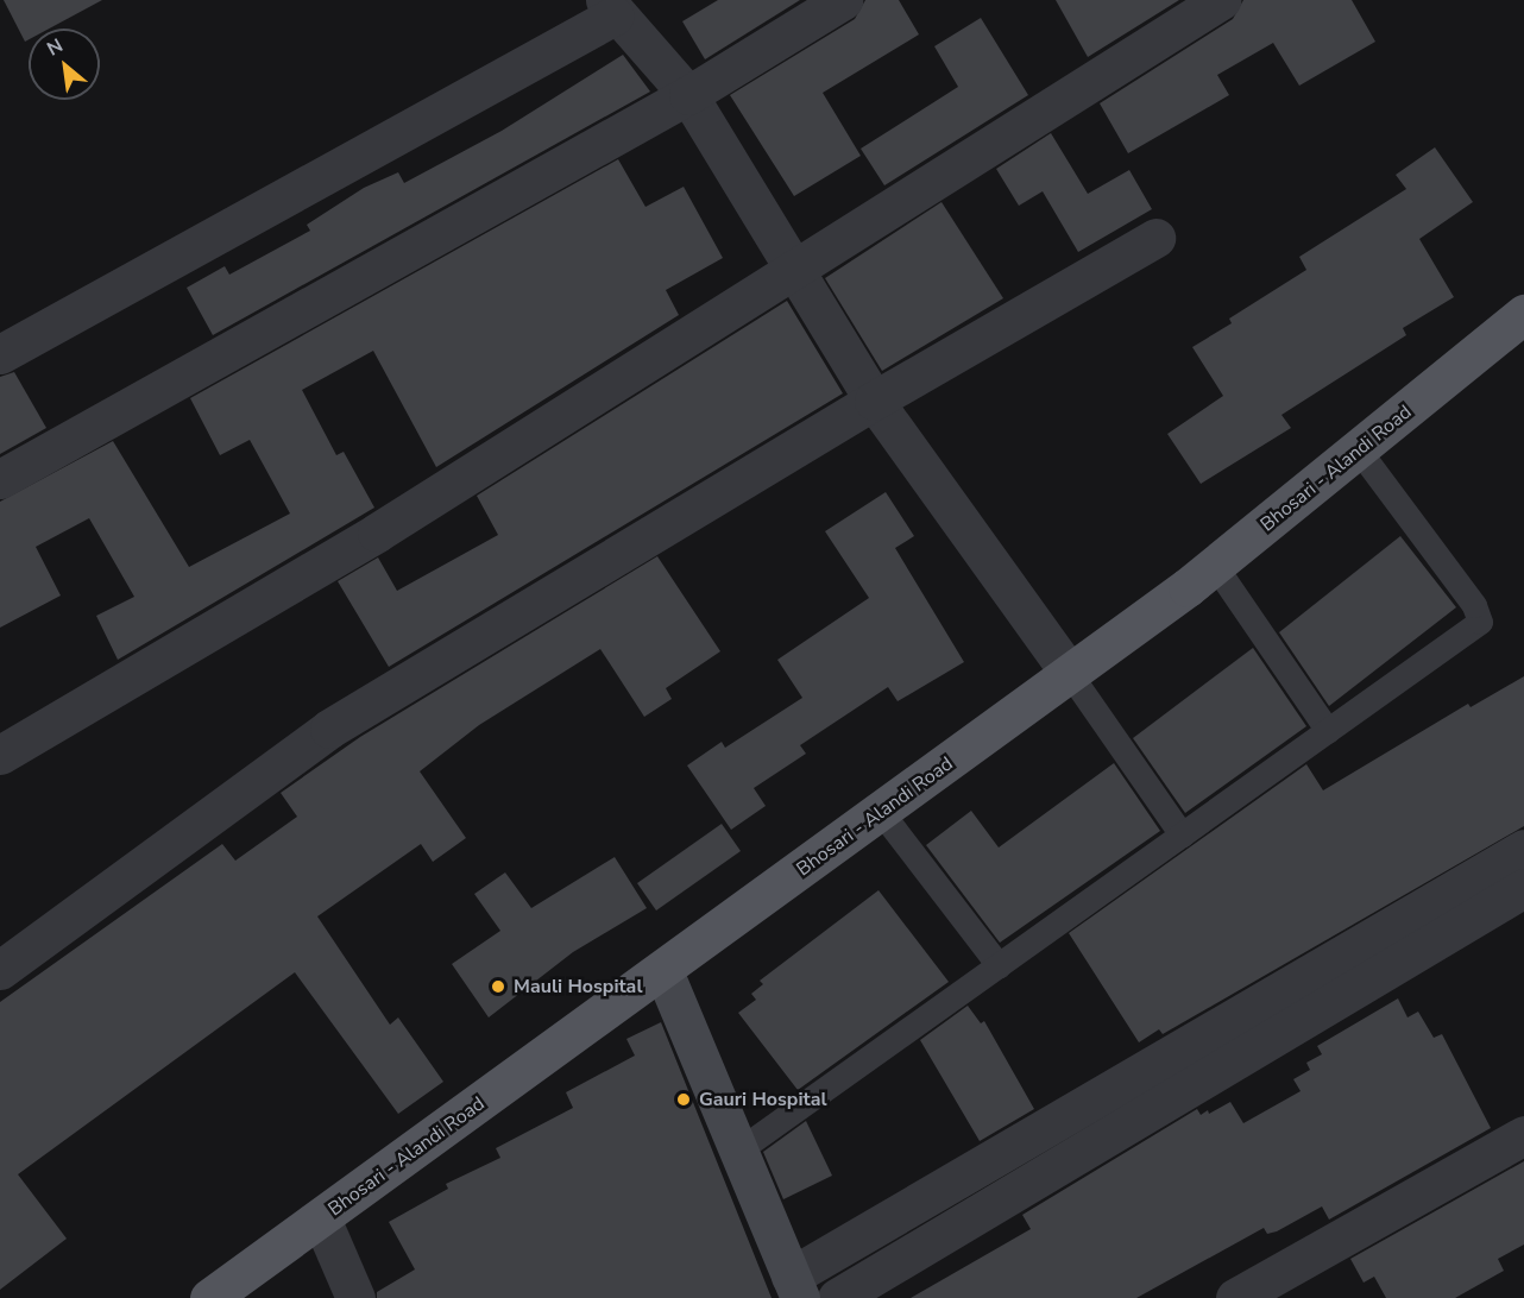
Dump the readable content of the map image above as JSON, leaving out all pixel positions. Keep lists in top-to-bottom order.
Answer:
{
  "streets": {
    "main road": ["Bhosari - Alandi Road"]
  },
  "places": ["Mauli Hospital", "Gauri Hospital"],
  "north": "top left"
}
